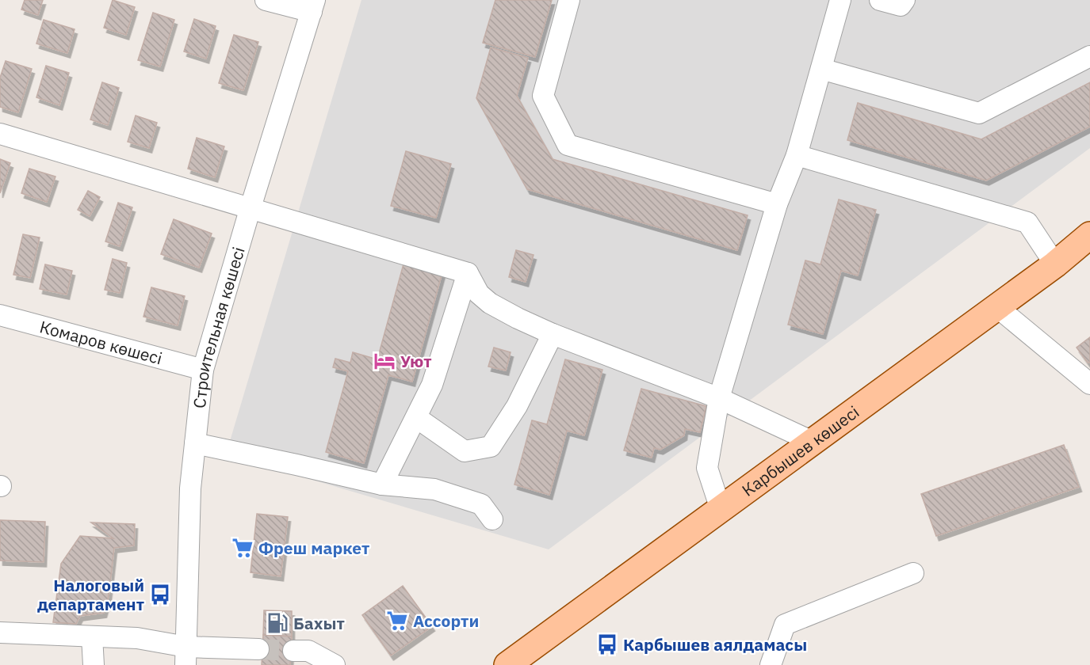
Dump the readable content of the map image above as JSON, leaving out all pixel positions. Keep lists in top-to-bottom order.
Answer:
{
  "streets": {
    "main road": ["Карбышев көшесі"],
    "street": ["Строительная көшесі", "Комаров көшесі"]
  },
  "crossings": [
    ["Строительная көшесі", "Комаров көшесі"]
  ],
  "places": {
    "hotel": ["Уют"],
    "supermarket": ["Фреш маркет", "Ассорти"],
    "bus stop": ["Налоговый департамент", "Карбышев аялдамасы"],
    "fuel station": ["Бахыт"]
  }
}
